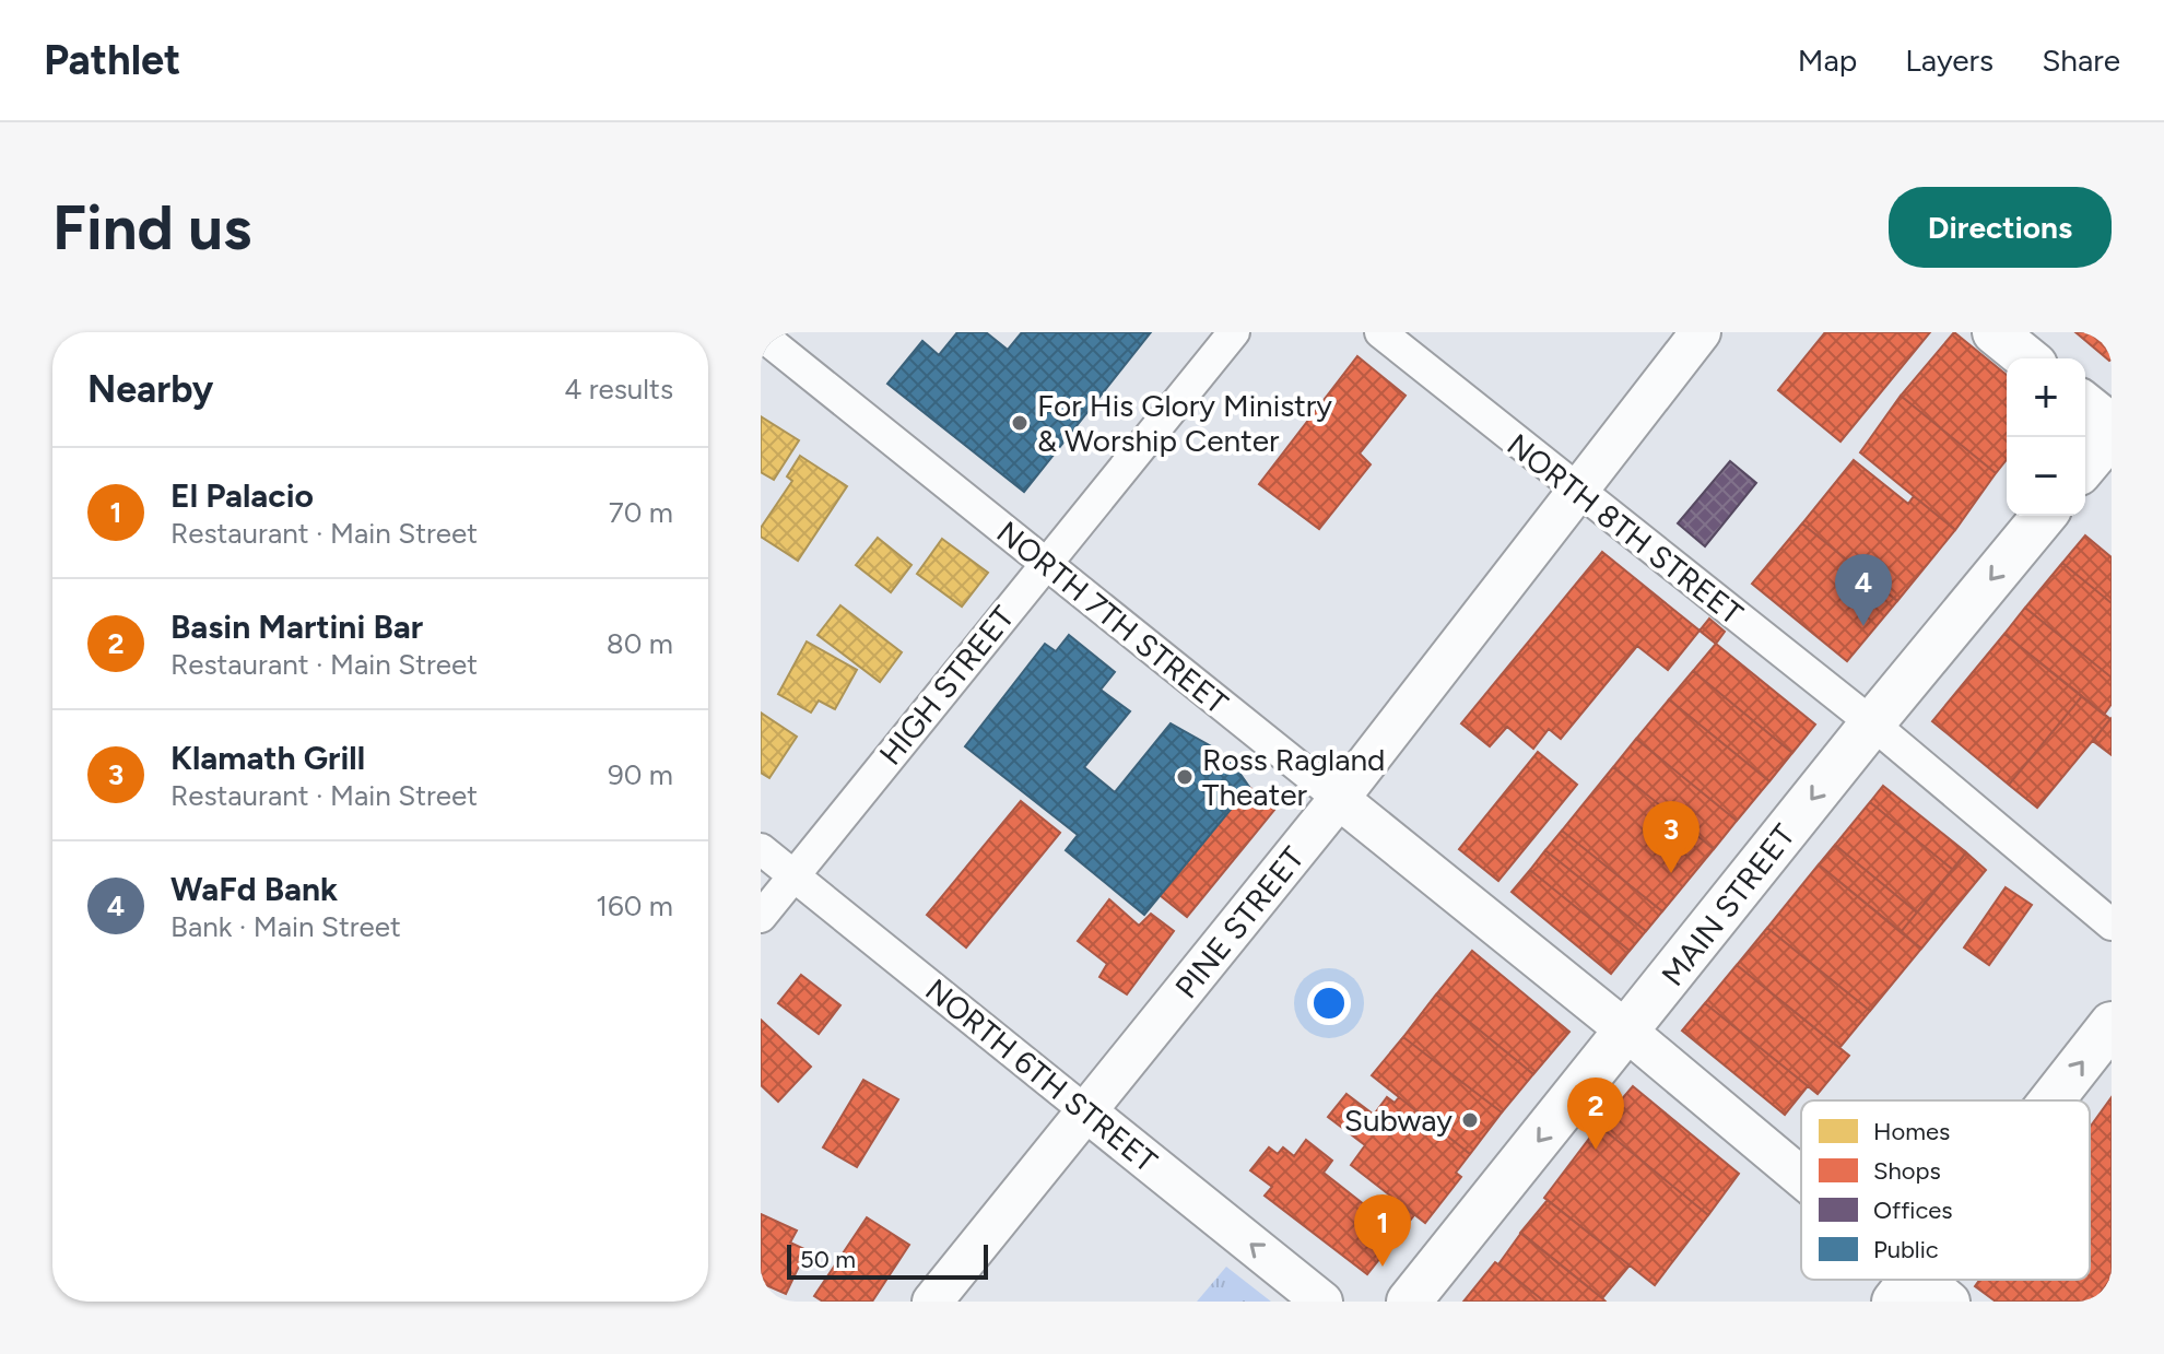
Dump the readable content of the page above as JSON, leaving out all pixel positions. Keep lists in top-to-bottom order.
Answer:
{
  "streets": {
    "main road": ["MAIN STREET"],
    "street": [
      "NORTH 8TH STREET",
      "NORTH 7TH STREET",
      "HIGH STREET",
      "PINE STREET",
      "NORTH 6TH STREET"
    ]
  },
  "crossings": [
    ["NORTH 8TH STREET", "MAIN STREET"],
    ["NORTH 8TH STREET", "PINE STREET"],
    ["NORTH 7TH STREET", "HIGH STREET"],
    ["NORTH 7TH STREET", "MAIN STREET"],
    ["NORTH 7TH STREET", "PINE STREET"],
    ["HIGH STREET", "NORTH 6TH STREET"],
    ["PINE STREET", "NORTH 6TH STREET"]
  ],
  "one_way": ["MAIN STREET", "NORTH 6TH STREET"],
  "places": ["For His Glory Ministry & Worship Center", "Ross Ragland Theater", "Subway"],
  "legend": [
    "Homes",
    "Shops",
    "Offices",
    "Public"
  ],
  "scale_bar": "50 m",
  "page": {
    "header": "Pathlet",
    "nav": ["Map", "Layers", "Share"],
    "buttons": "Directions",
    "title": "Find us",
    "heading": ["Nearby", "4 results"],
    "map_buttons": ["+", "−"],
    "list": [
      {
        "mark": "1",
        "name": "El Palacio",
        "note": "Restaurant · Main Street",
        "value": "70 m"
      },
      {
        "mark": "2",
        "name": "Basin Martini Bar",
        "note": "Restaurant · Main Street",
        "value": "80 m"
      },
      {
        "mark": "3",
        "name": "Klamath Grill",
        "note": "Restaurant · Main Street",
        "value": "90 m"
      },
      {
        "mark": "4",
        "name": "WaFd Bank",
        "note": "Bank · Main Street",
        "value": "160 m"
      }
    ],
    "pins": [
      "4",
      "3",
      "2",
      "1"
    ],
    "scale": "50 m"
  }
}
